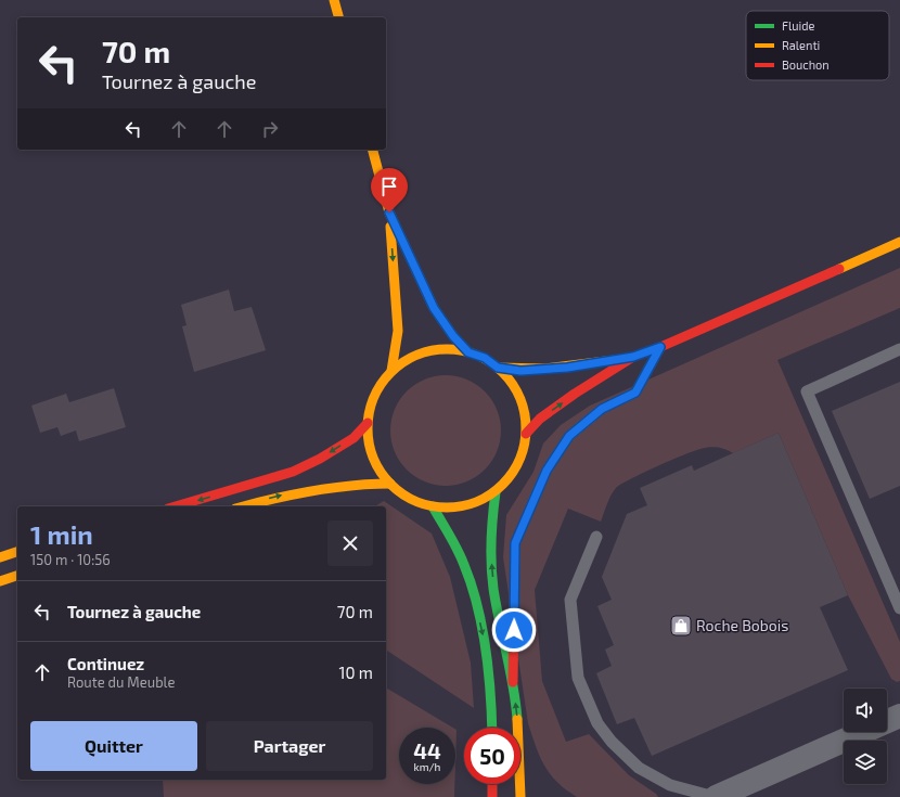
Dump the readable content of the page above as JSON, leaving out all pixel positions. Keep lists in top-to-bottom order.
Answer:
{
  "places": {
    "shop": ["Roche Bobois"]
  },
  "legend": ["Fluide", "Ralenti", "Bouchon"],
  "page": {
    "turn": ["70 m", "Tournez à gauche"],
    "heading": ["1 min", "150 m · 10:56"],
    "list": [
      {
        "name": "Tournez à gauche",
        "value": "70 m"
      },
      {
        "name": "Continuez",
        "note": "Route du Meuble",
        "value": "10 m"
      }
    ],
    "buttons": ["Quitter", "Partager"],
    "speed": "44 km/h",
    "limit": "50"
  }
}
